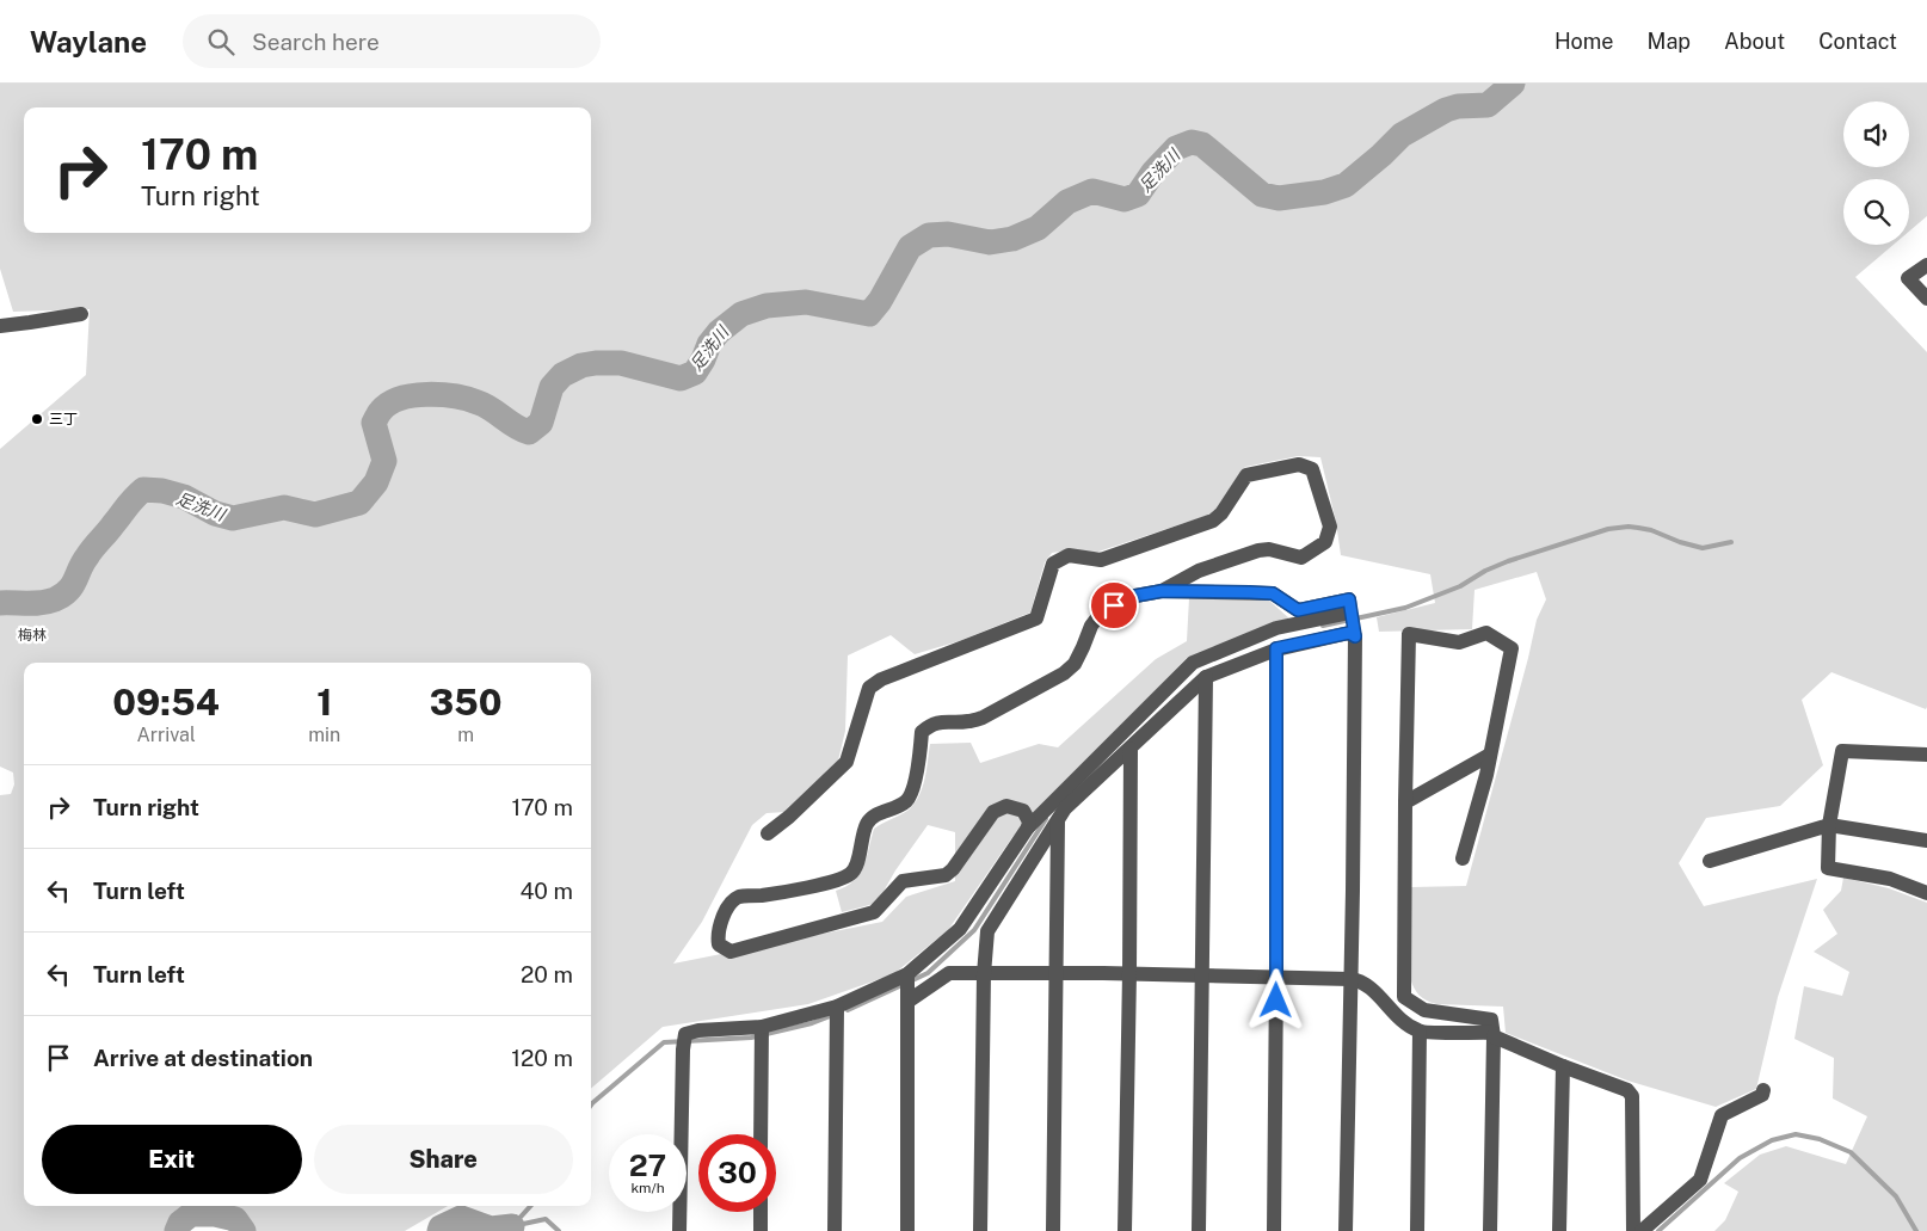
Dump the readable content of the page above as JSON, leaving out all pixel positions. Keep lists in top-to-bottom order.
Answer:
{
  "water": ["足洗川"],
  "parks": ["梅林"],
  "places": ["三丁"],
  "page": {
    "header": "Waylane",
    "search": "Search here",
    "nav": [
      "Home",
      "Map",
      "About",
      "Contact"
    ],
    "turn": ["170 m", "Turn right"],
    "eta": [
      "09:54",
      "Arrival",
      "1",
      "min",
      "350",
      "m"
    ],
    "list": [
      {
        "name": "Turn right",
        "value": "170 m"
      },
      {
        "name": "Turn left",
        "value": "40 m"
      },
      {
        "name": "Turn left",
        "value": "20 m"
      },
      {
        "name": "Arrive at destination",
        "value": "120 m"
      }
    ],
    "buttons": ["Exit", "Share"],
    "speed": "27 km/h",
    "limit": "30"
  }
}
